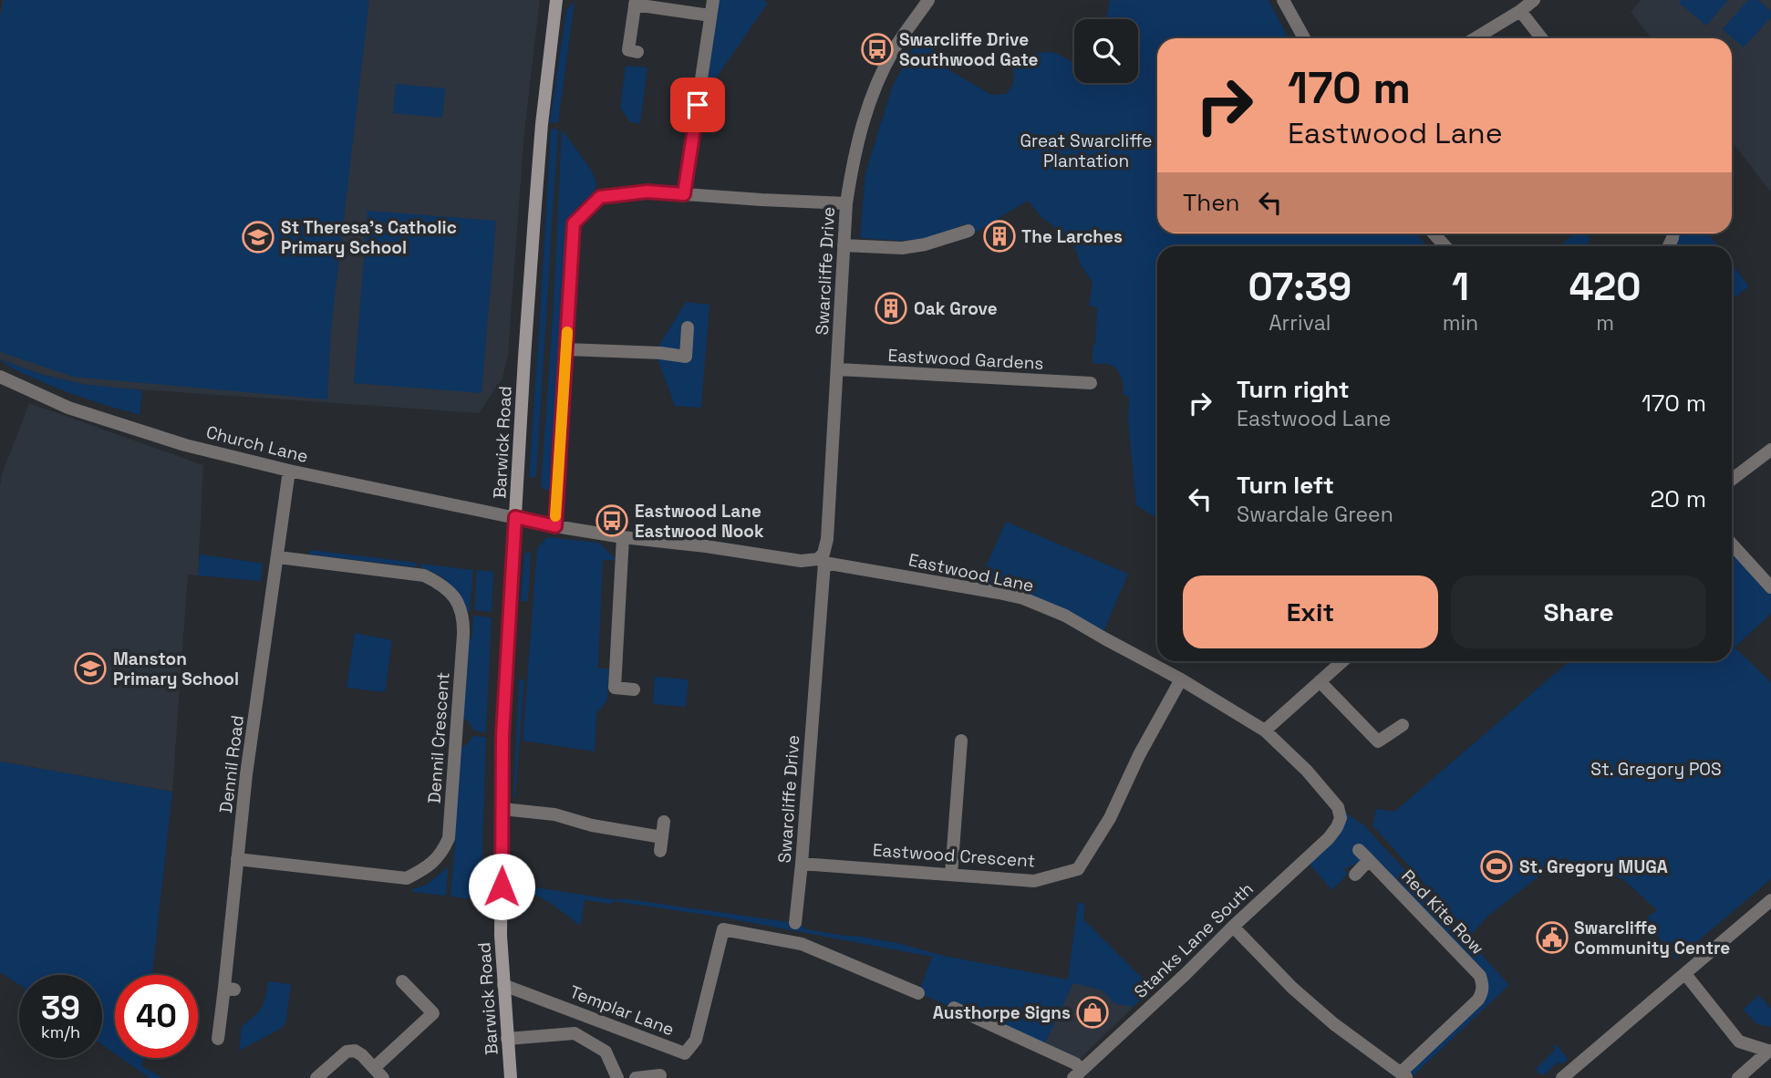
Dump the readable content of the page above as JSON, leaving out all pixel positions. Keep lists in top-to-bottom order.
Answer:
{
  "streets": {
    "street": [
      "Swarcliffe Drive",
      "Eastwood Gardens",
      "Barwick Road",
      "Church Lane",
      "Eastwood Lane",
      "Dennil Crescent",
      "Dennil Road",
      "Eastwood Crescent",
      "Red Kite Row",
      "Stanks Lane South",
      "Templar Lane"
    ]
  },
  "crossings": [
    ["Swarcliffe Drive", "Eastwood Gardens"],
    ["Swarcliffe Drive", "Eastwood Lane"],
    ["Swarcliffe Drive", "Eastwood Crescent"],
    ["Barwick Road", "Church Lane"],
    ["Barwick Road", "Eastwood Lane"],
    ["Barwick Road", "Templar Lane"],
    ["Church Lane", "Eastwood Lane"],
    ["Church Lane", "Dennil Road"],
    ["Eastwood Lane", "Eastwood Crescent"],
    ["Eastwood Lane", "Stanks Lane South"],
    ["Dennil Crescent", "Dennil Road"]
  ],
  "parks": ["Great Swarcliffe Plantation", "St. Gregory POS"],
  "places": {
    "bus stop": ["Swarcliffe Drive Southwood Gate", "Eastwood Lane Eastwood Nook"],
    "building": ["The Larches", "Oak Grove"],
    "school or university": ["St Theresa's Catholic Primary School", "Manston Primary School"],
    "sports": ["St. Gregory MUGA"],
    "public building": ["Swarcliffe Community Centre"],
    "shop": ["Austhorpe Signs"]
  },
  "page": {
    "turn": ["170 m", "Eastwood Lane"],
    "then": "Then",
    "eta": [
      "07:39",
      "Arrival",
      "1",
      "min",
      "420",
      "m"
    ],
    "list": [
      {
        "name": "Turn right",
        "note": "Eastwood Lane",
        "value": "170 m"
      },
      {
        "name": "Turn left",
        "note": "Swardale Green",
        "value": "20 m"
      }
    ],
    "buttons": ["Exit", "Share"],
    "speed": "39 km/h",
    "limit": "40"
  }
}
